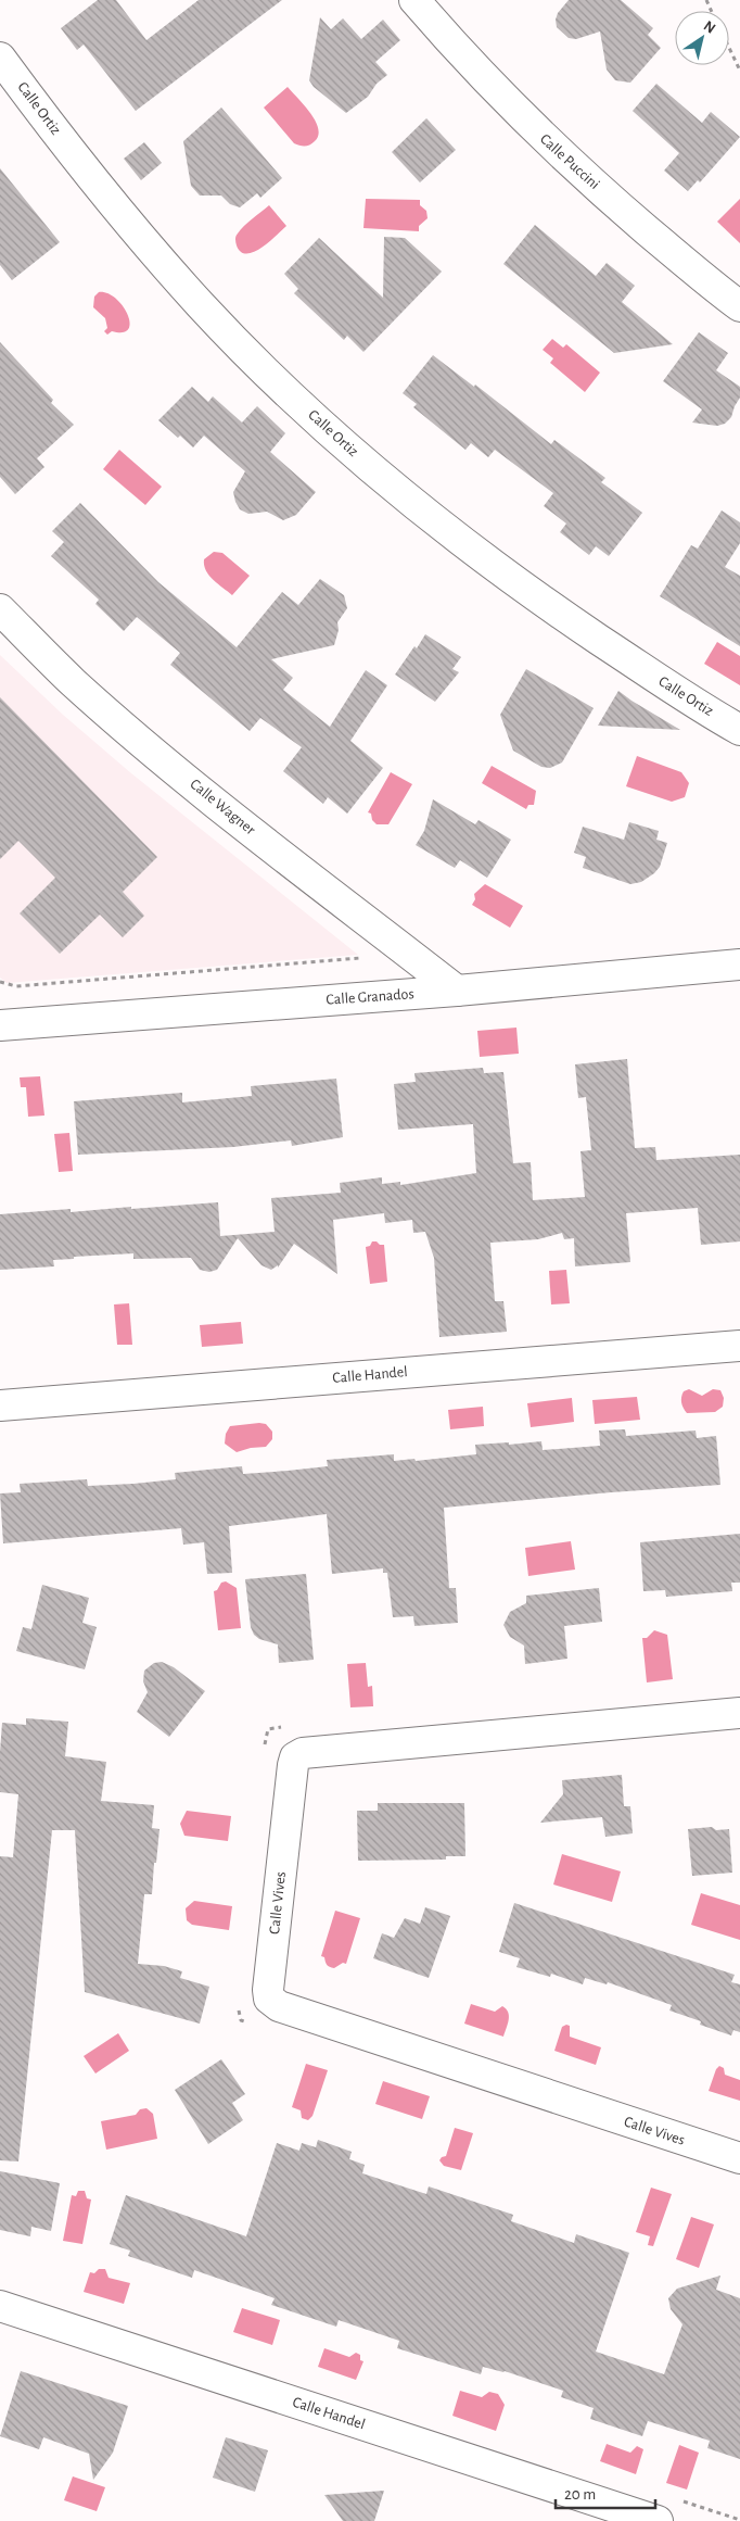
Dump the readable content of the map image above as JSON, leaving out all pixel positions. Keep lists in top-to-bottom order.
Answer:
{
  "streets": {
    "street": [
      "Calle Ortiz",
      "Calle Puccini",
      "Calle Wagner",
      "Calle Granados",
      "Calle Handel",
      "Calle Vives"
    ]
  },
  "crossings": [
    ["Calle Wagner", "Calle Granados"]
  ],
  "scale_bar": "20 m",
  "north": "top right"
}
